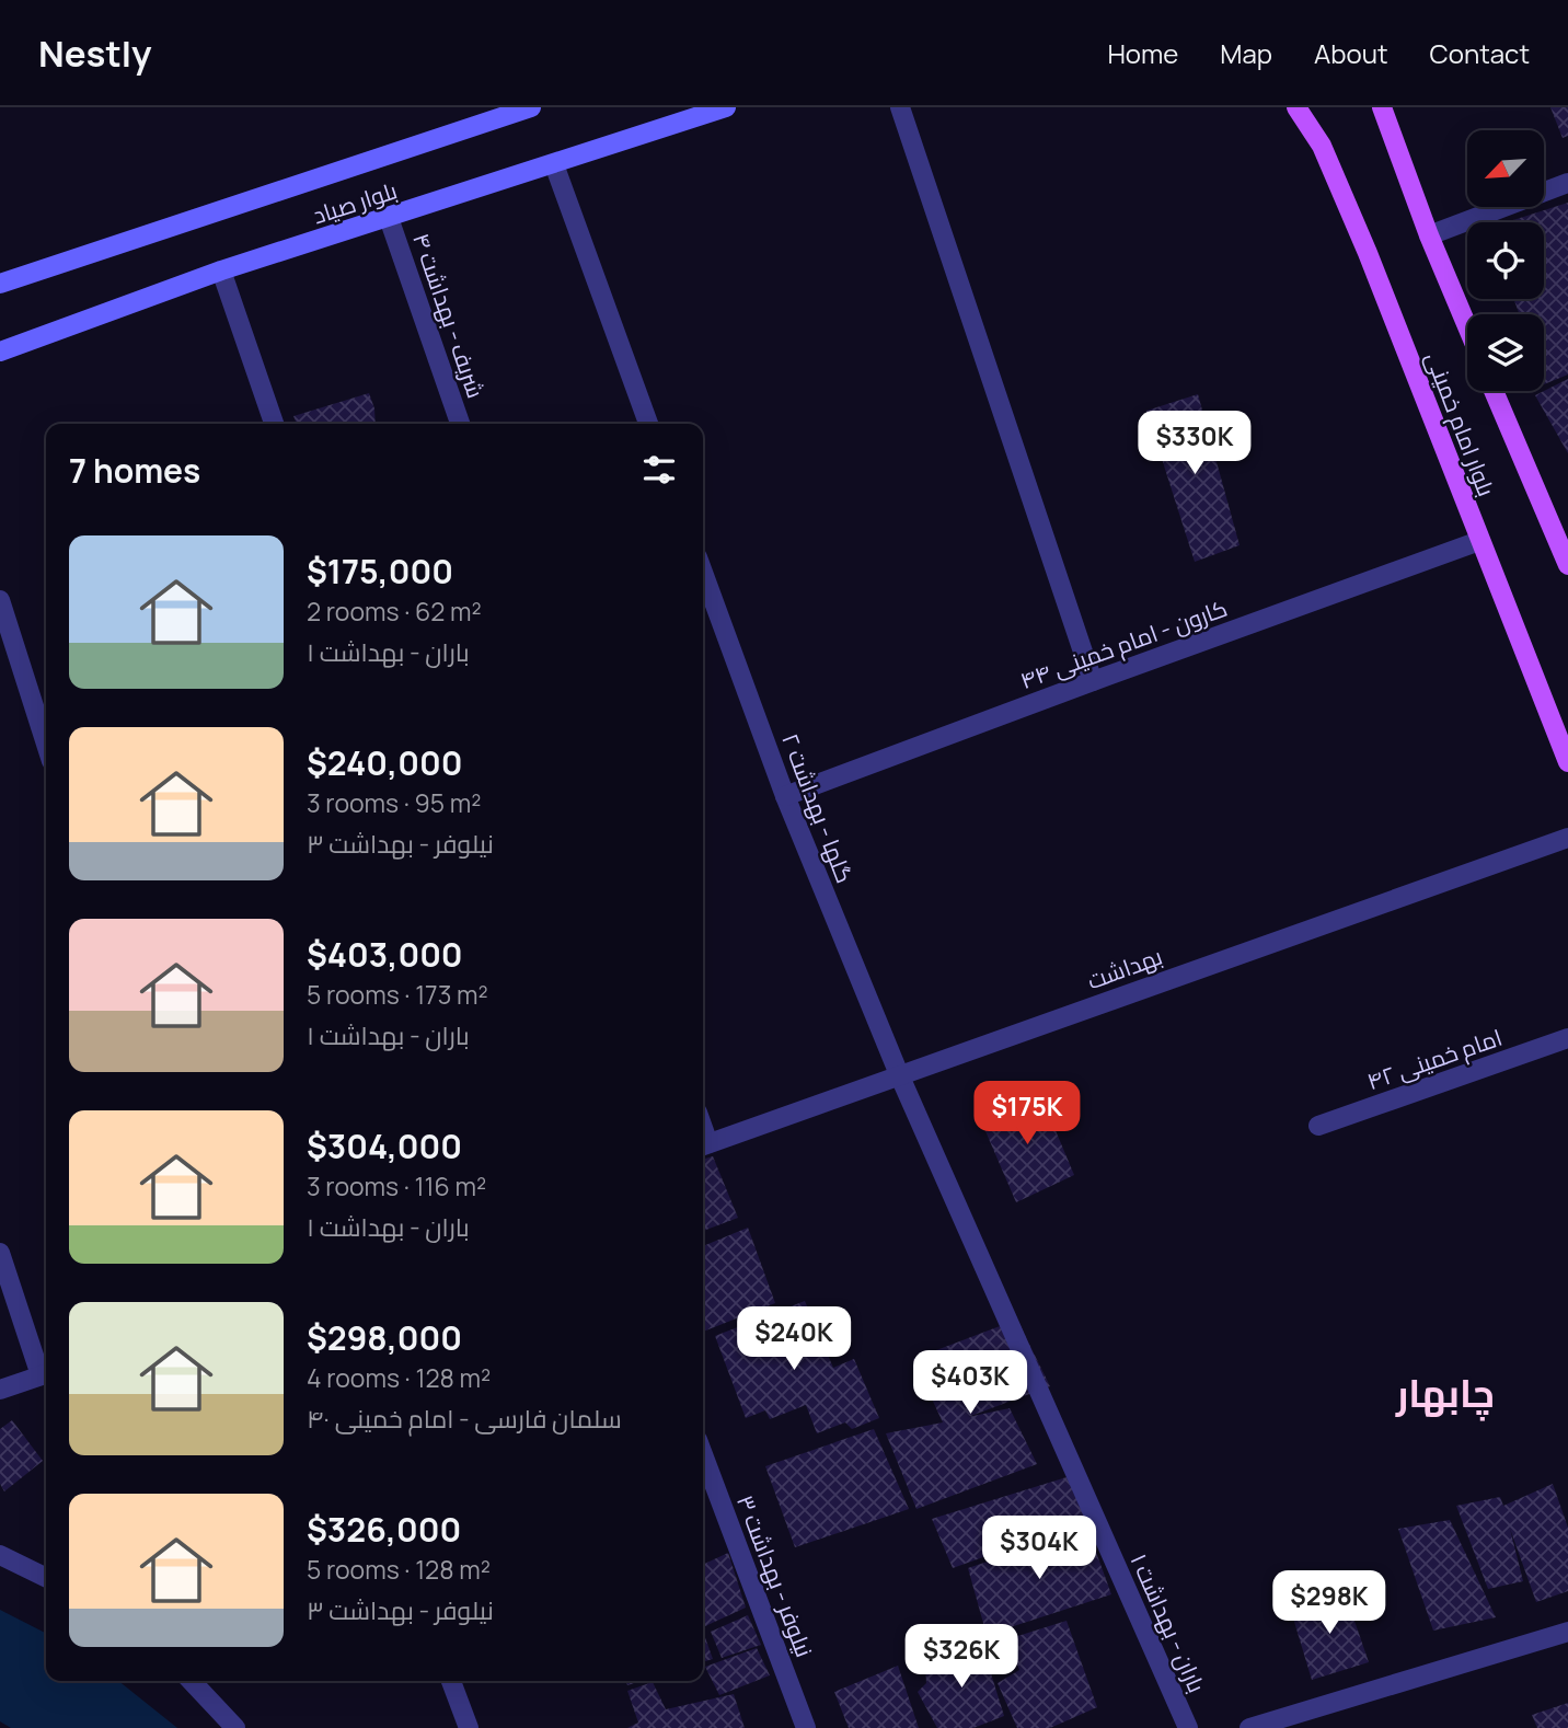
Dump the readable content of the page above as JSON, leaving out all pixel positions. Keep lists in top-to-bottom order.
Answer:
{
  "streets": {
    "main road": ["بلوار صیاد", "بلوار امام خمینی"],
    "street": [
      "شریف - بهداشت ۴",
      "کارون - امام خمینی ۴۴",
      "گلها - بهداشت ۲",
      "بهداشت",
      "امام خمینی ۴۲",
      "نیلوفر - بهداشت ۳",
      "باران - بهداشت ۱"
    ]
  },
  "crossings": [
    ["بلوار صیاد", "شریف - بهداشت ۴"],
    ["بلوار امام خمینی", "کارون - امام خمینی ۴۴"],
    ["کارون - امام خمینی ۴۴", "گلها - بهداشت ۲"],
    ["گلها - بهداشت ۲", "بهداشت"],
    ["گلها - بهداشت ۲", "باران - بهداشت ۱"],
    ["بهداشت", "باران - بهداشت ۱"]
  ],
  "districts": ["چابهار"],
  "north": "bottom left",
  "page": {
    "header": "Nestly",
    "nav": [
      "Home",
      "Map",
      "About",
      "Contact"
    ],
    "price": [
      "$330K",
      "$175K",
      "$240K",
      "$403K",
      "$304K",
      "$298K",
      "$326K"
    ],
    "heading": "7 homes",
    "list": [
      {
        "name": "$175,000",
        "note": "2 rooms · 62 m² · باران - بهداشت ۱"
      },
      {
        "name": "$240,000",
        "note": "3 rooms · 95 m² · نیلوفر - بهداشت ۳"
      },
      {
        "name": "$403,000",
        "note": "5 rooms · 173 m² · باران - بهداشت ۱"
      },
      {
        "name": "$304,000",
        "note": "3 rooms · 116 m² · باران - بهداشت ۱"
      },
      {
        "name": "$298,000",
        "note": "4 rooms · 128 m² · سلمان فارسی - امام خمینی ۴۰"
      },
      {
        "name": "$326,000",
        "note": "5 rooms · 128 m² · نیلوفر - بهداشت ۳"
      }
    ]
  }
}
